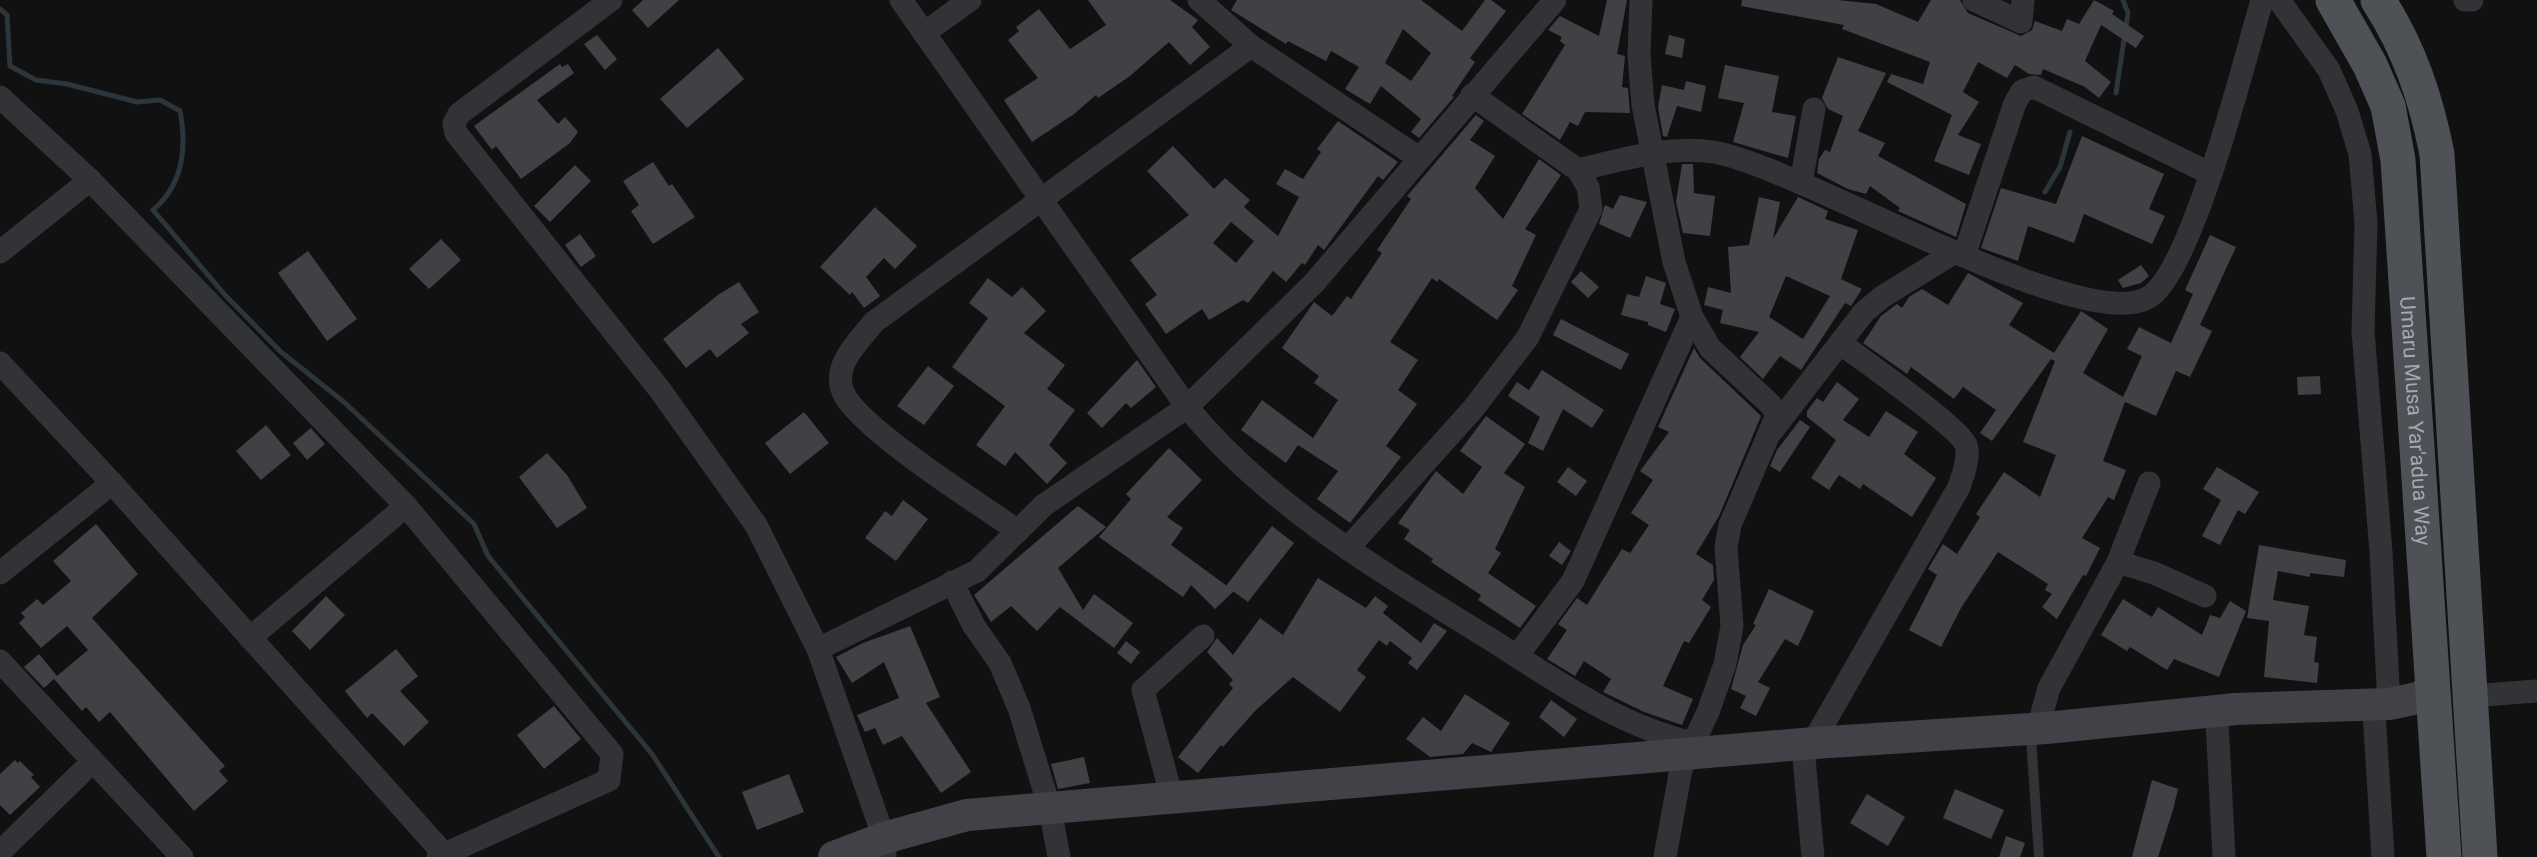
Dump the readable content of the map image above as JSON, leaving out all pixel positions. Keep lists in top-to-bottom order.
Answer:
{
  "streets": {
    "main road": ["Umaru Musa Yar'adua Way"]
  }
}
